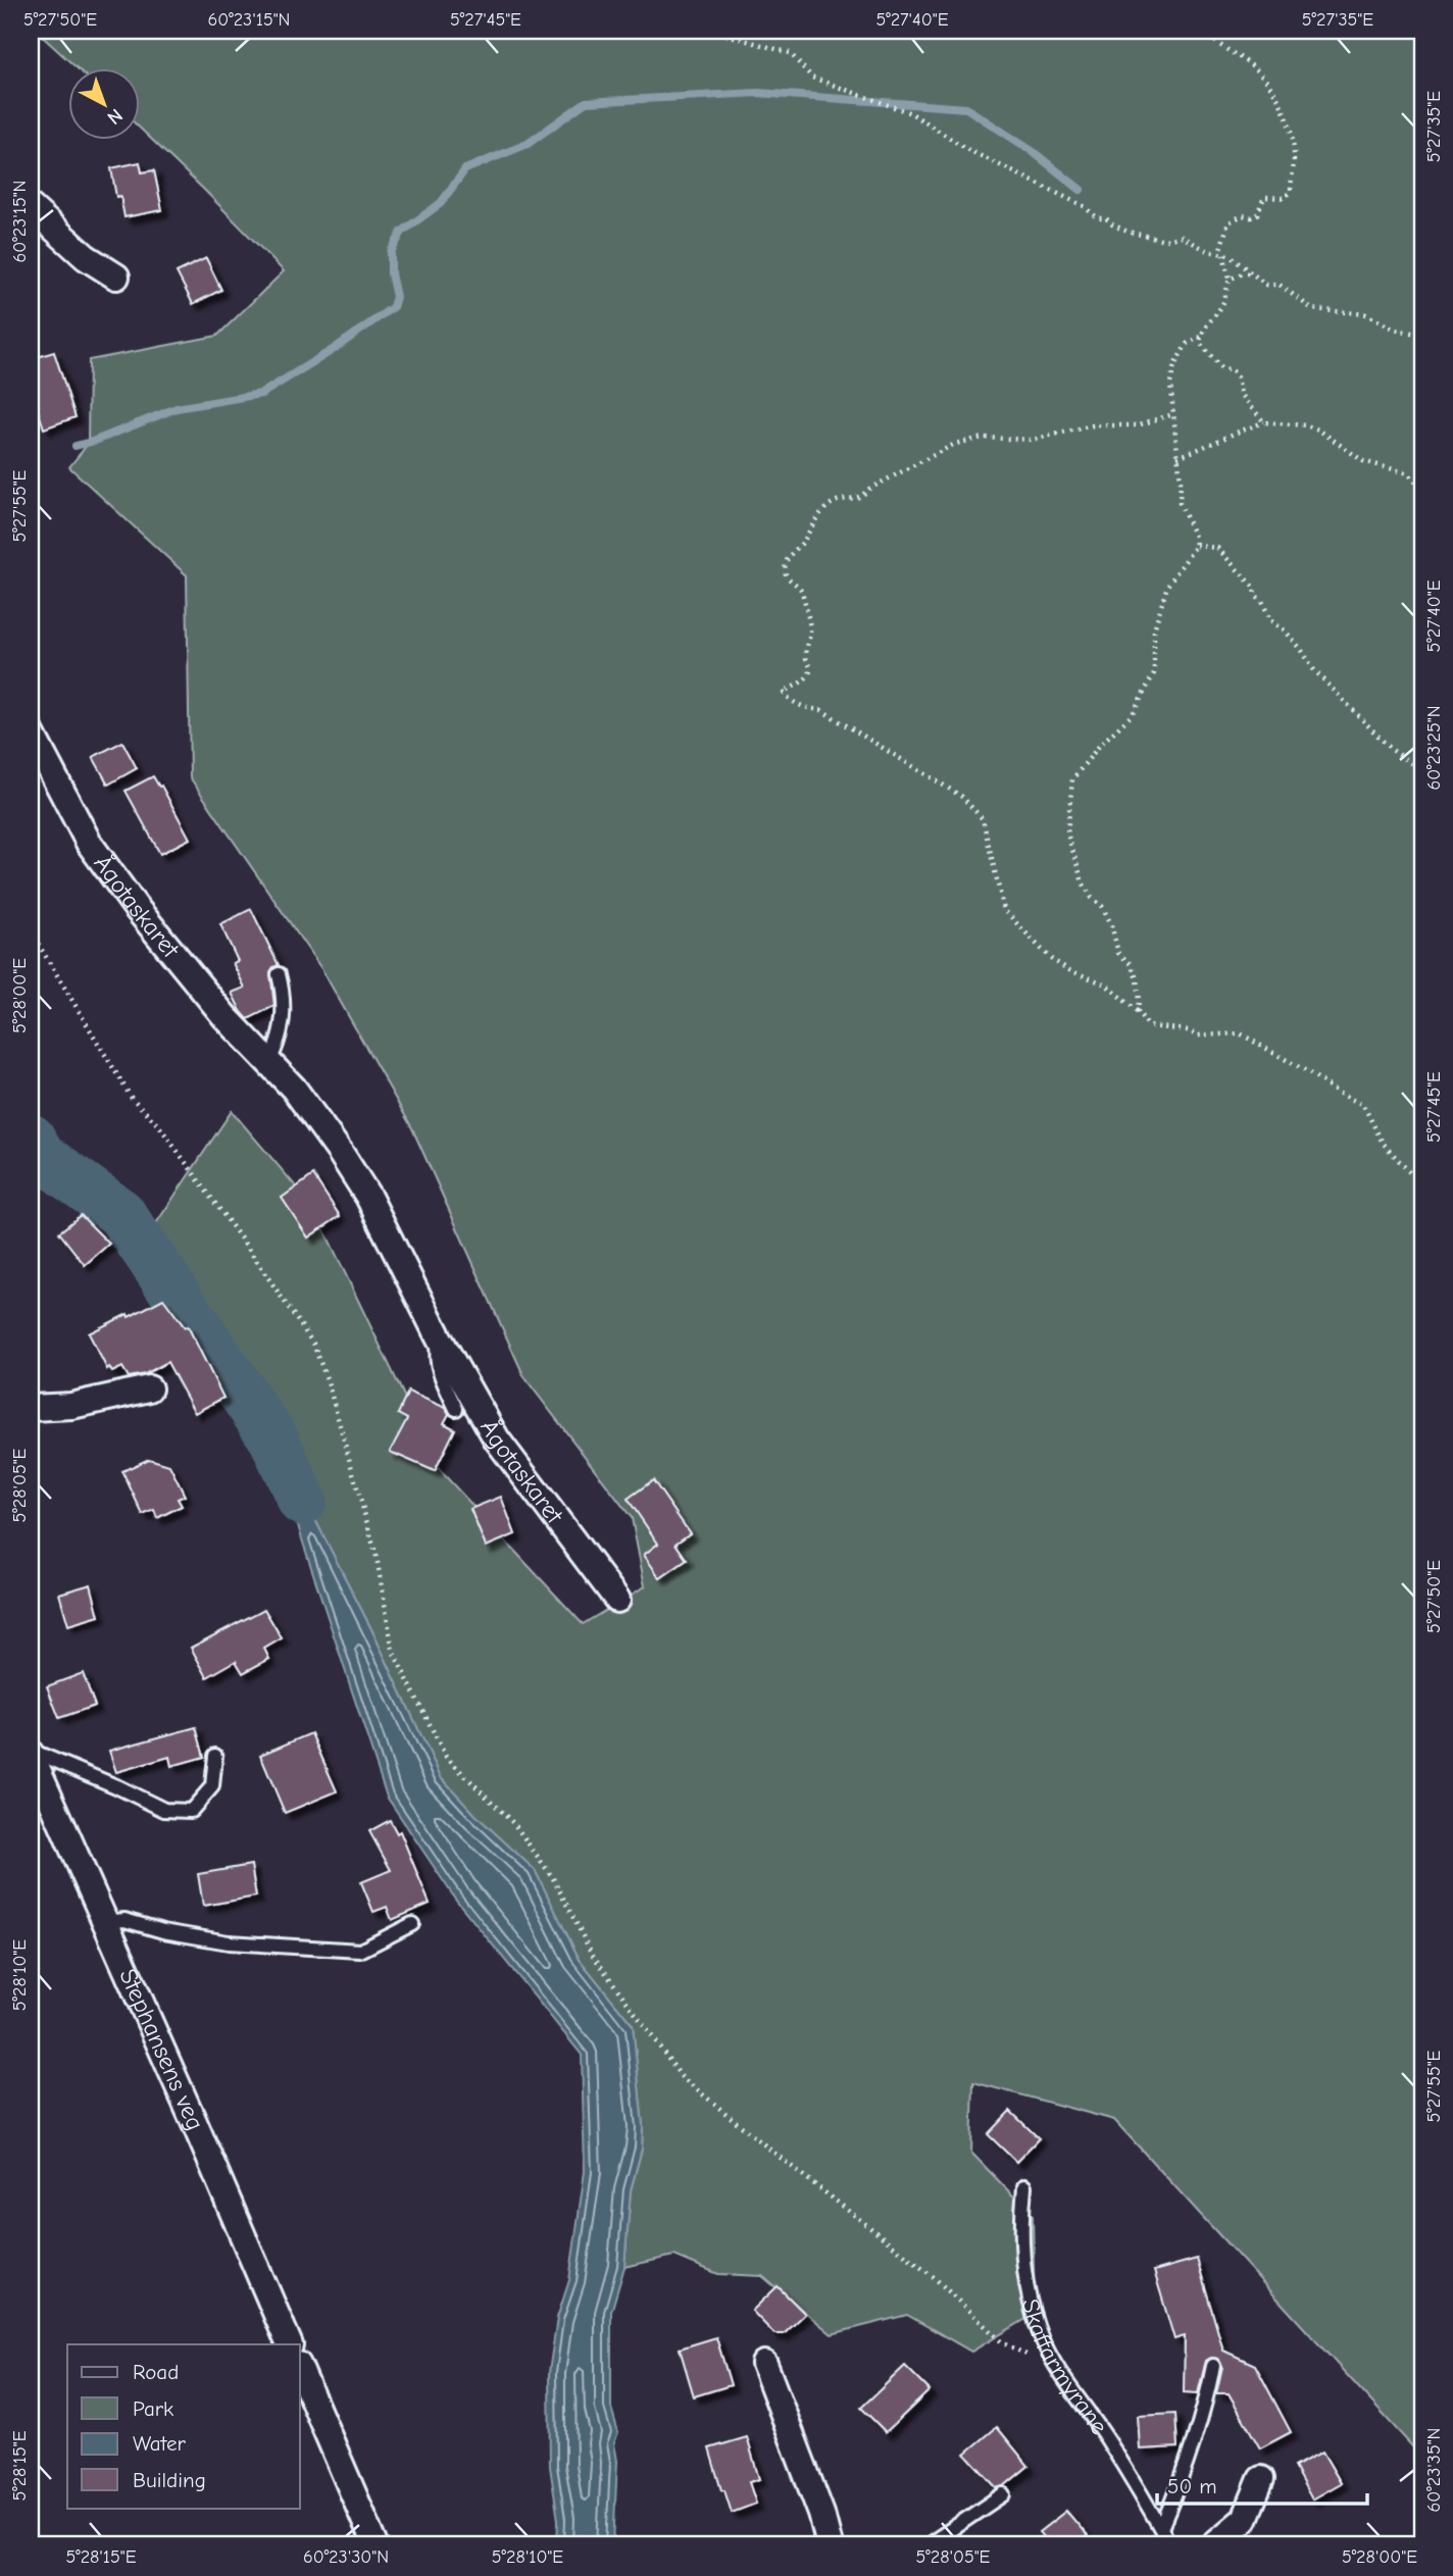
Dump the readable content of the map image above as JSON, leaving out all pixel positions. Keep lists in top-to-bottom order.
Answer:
{
  "streets": {
    "street": ["Ågotaskaret", "Stephansens veg"],
    "lane": ["Skaffarmyrane"]
  },
  "legend": [
    "Road",
    "Park",
    "Water",
    "Building"
  ],
  "scale_bar": "50 m",
  "north": "bottom right",
  "coordinates": [
    "5°27'50\"E",
    "60°23'15\"N",
    "5°27'45\"E",
    "5°27'40\"E",
    "5°27'35\"E",
    "5°27'55\"E",
    "60°23'25\"N",
    "5°28'00\"E",
    "5°28'05\"E",
    "5°28'10\"E",
    "5°28'15\"E",
    "60°23'35\"N",
    "60°23'30\"N"
  ]
}
